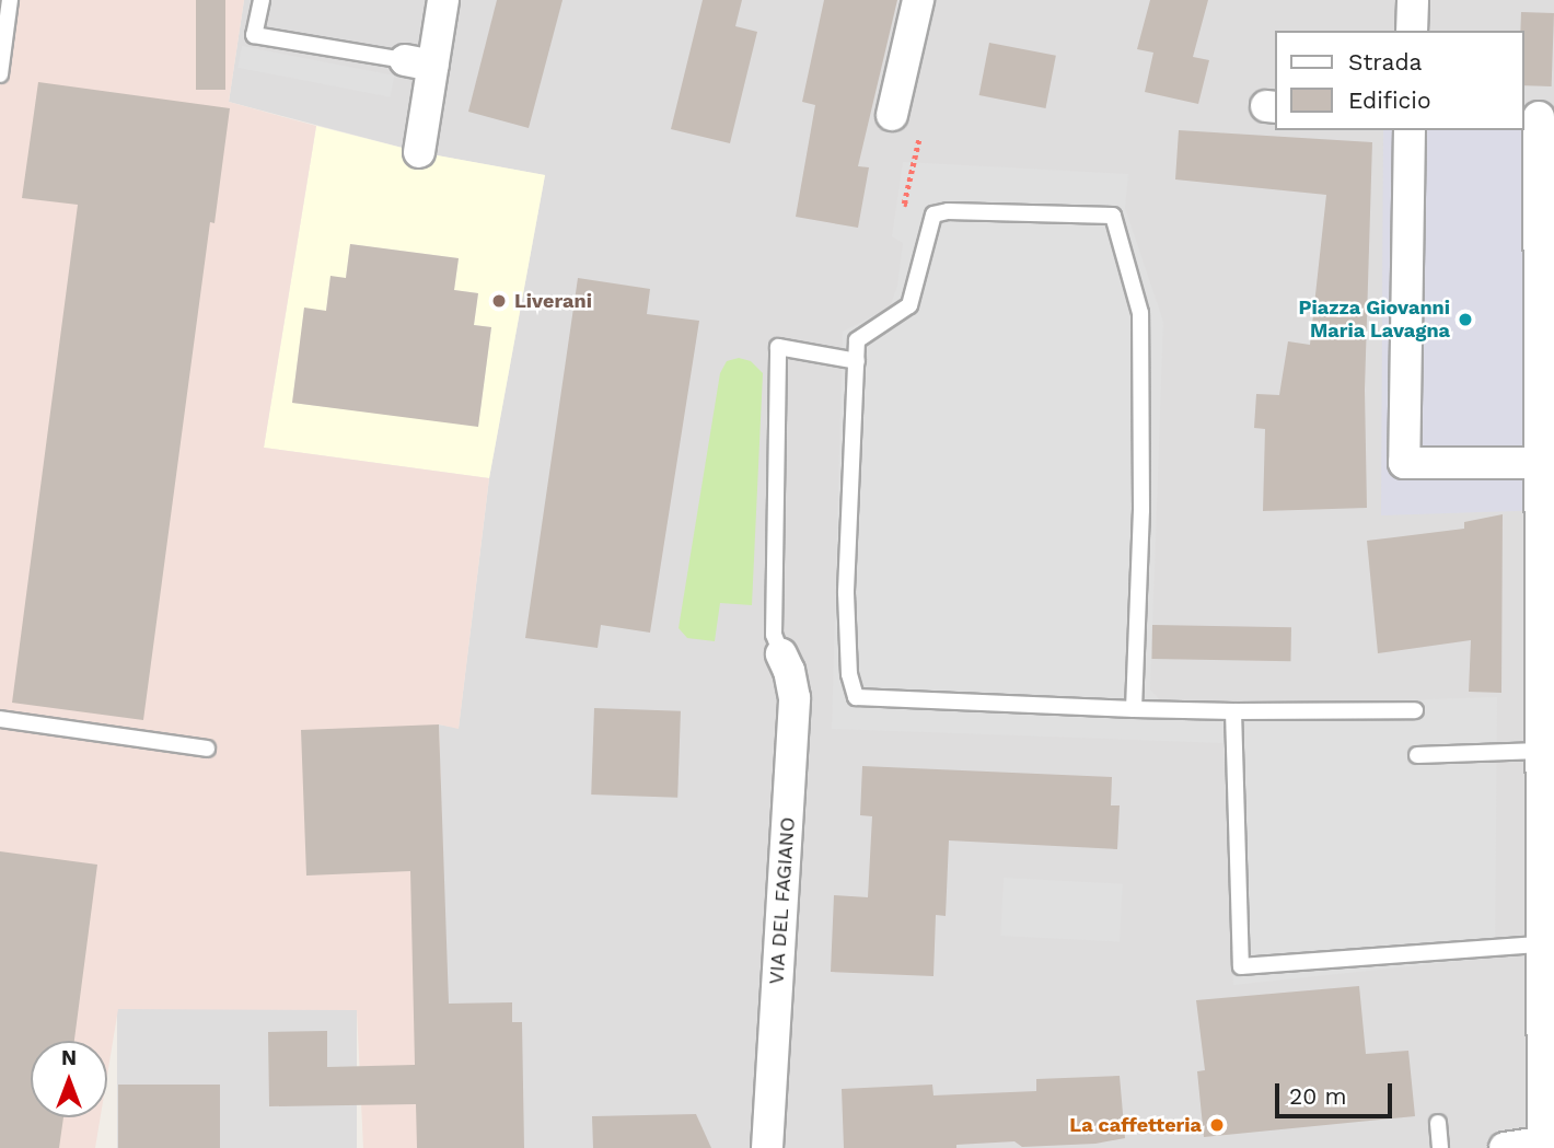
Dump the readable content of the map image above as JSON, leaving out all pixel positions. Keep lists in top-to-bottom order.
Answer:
{
  "streets": {
    "street": ["VIA DEL FAGIANO"]
  },
  "places": ["Liverani", "Piazza Giovanni Maria Lavagna", "La caffetteria"],
  "legend": ["Strada", "Edificio"],
  "scale_bar": "20 m",
  "north": "top"
}
